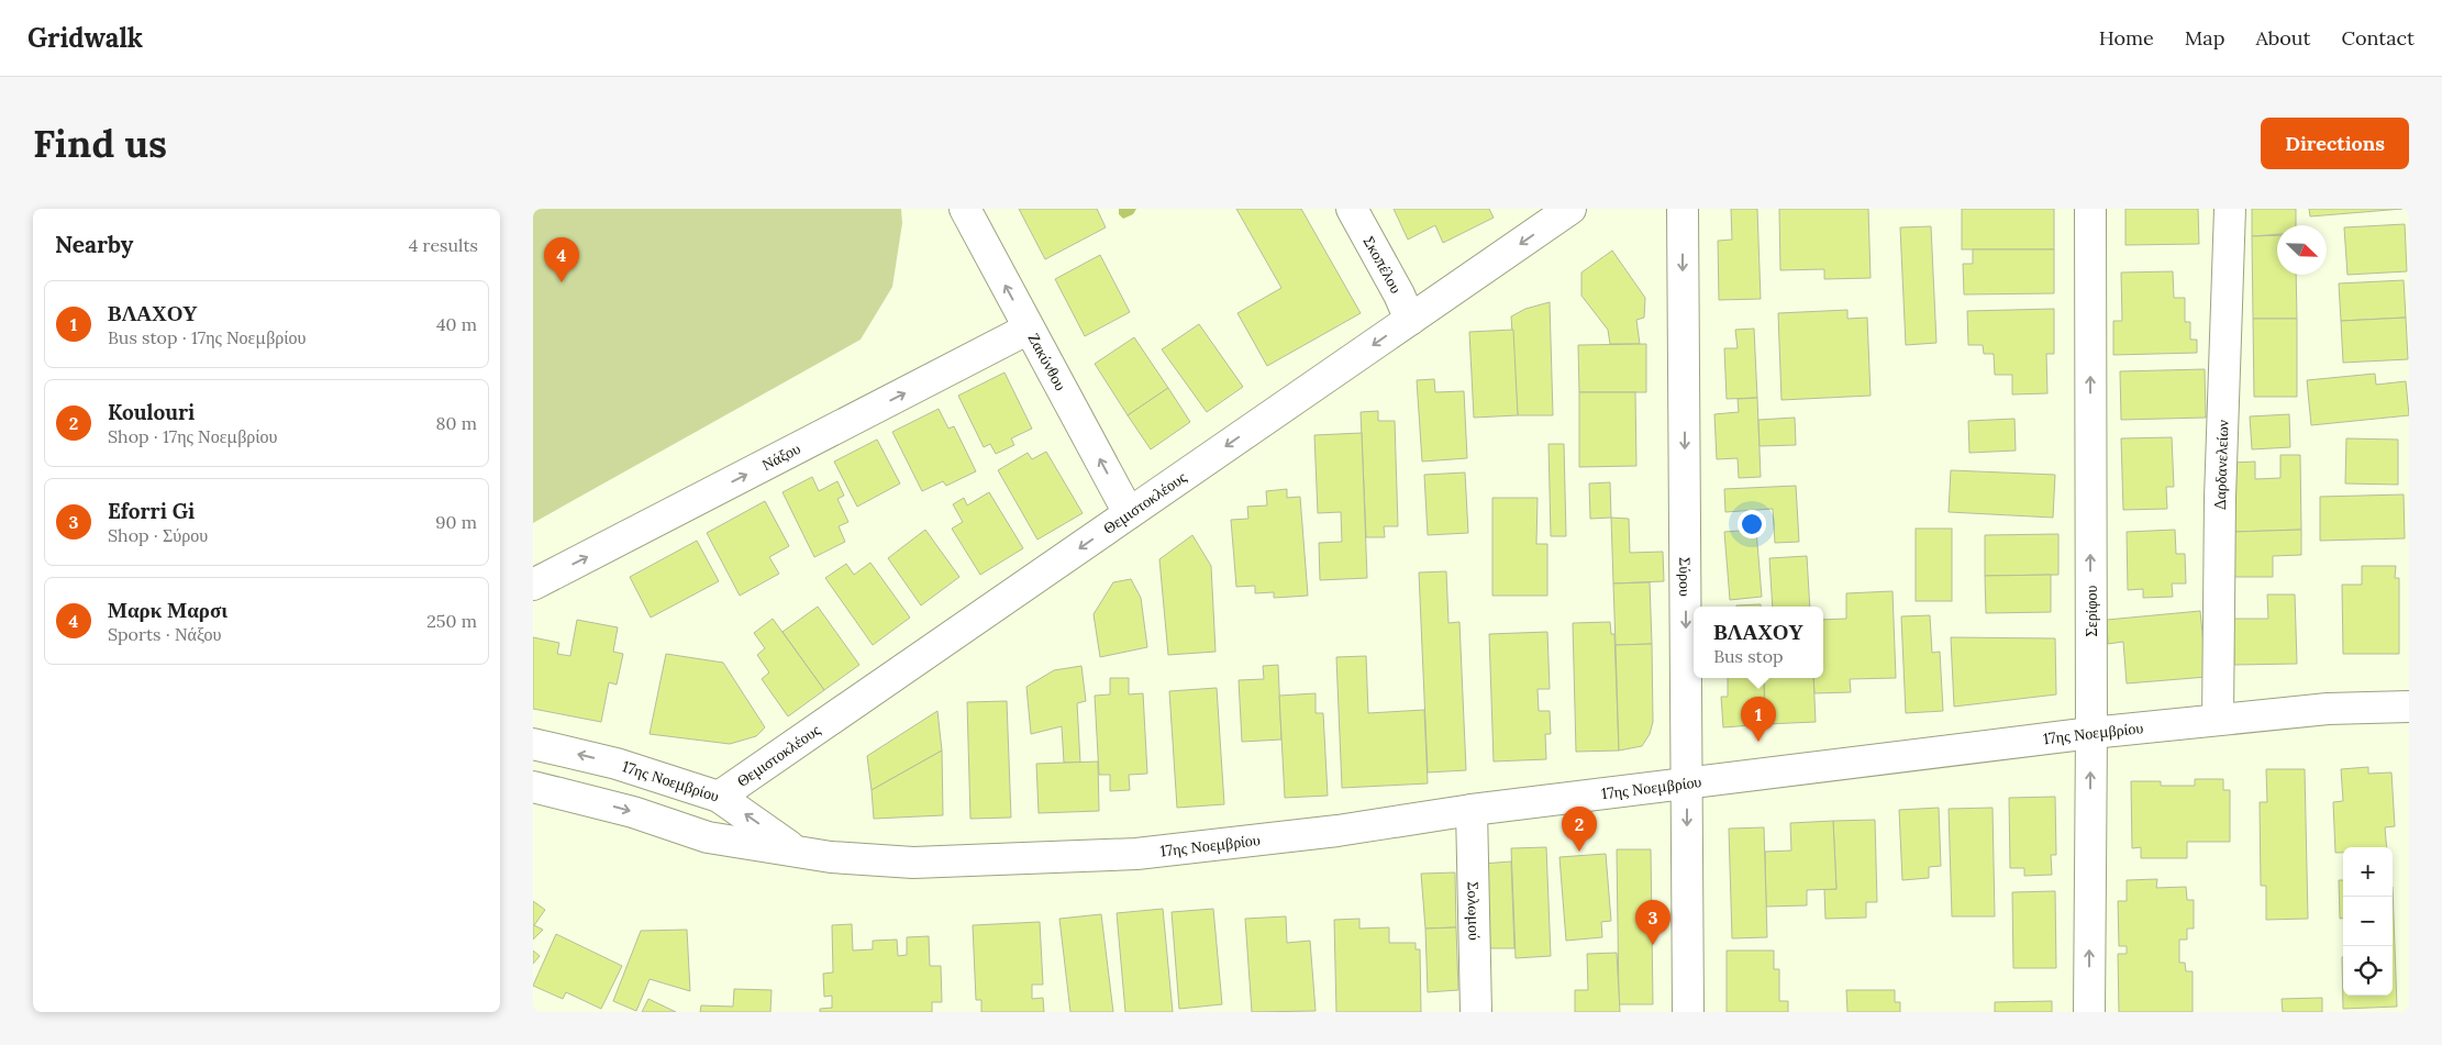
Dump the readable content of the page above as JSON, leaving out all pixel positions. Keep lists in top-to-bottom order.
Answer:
{
  "streets": {
    "street": [
      "Σκοπέλου",
      "Ζακύνθου",
      "Νάξου",
      "Δαρδανελείων",
      "Θεμιστοκλέους",
      "Σύρου",
      "Σερίφου",
      "17ης Νοεμβρίου",
      "Σολωμού"
    ]
  },
  "crossings": [
    ["Σκοπέλου", "Θεμιστοκλέους"],
    ["Ζακύνθου", "Νάξου"],
    ["Ζακύνθου", "Θεμιστοκλέους"],
    ["Δαρδανελείων", "17ης Νοεμβρίου"],
    ["Θεμιστοκλέους", "17ης Νοεμβρίου"],
    ["Σύρου", "17ης Νοεμβρίου"],
    ["Σερίφου", "17ης Νοεμβρίου"],
    ["17ης Νοεμβρίου", "Σολωμού"]
  ],
  "one_way": [
    "Ζακύνθου",
    "Νάξου",
    "Θεμιστοκλέους",
    "Σύρου",
    "Σερίφου"
  ],
  "north": "bottom right",
  "page": {
    "header": "Gridwalk",
    "nav": [
      "Home",
      "Map",
      "About",
      "Contact"
    ],
    "buttons": "Directions",
    "title": "Find us",
    "heading": ["Nearby", "4 results"],
    "pins": [
      "4",
      "1",
      "2",
      "3"
    ],
    "list": [
      {
        "mark": "1",
        "name": "ΒΛΑΧΟΥ",
        "note": "Bus stop · 17ης Νοεμβρίου",
        "value": "40 m"
      },
      {
        "mark": "2",
        "name": "Koulouri",
        "note": "Shop · 17ης Νοεμβρίου",
        "value": "80 m"
      },
      {
        "mark": "3",
        "name": "Eforri Gi",
        "note": "Shop · Σύρου",
        "value": "90 m"
      },
      {
        "mark": "4",
        "name": "Μαρκ Μαρσι",
        "note": "Sports · Νάξου",
        "value": "250 m"
      }
    ],
    "popup": ["ΒΛΑΧΟΥ", "Bus stop"],
    "map_buttons": ["+", "−"]
  }
}
